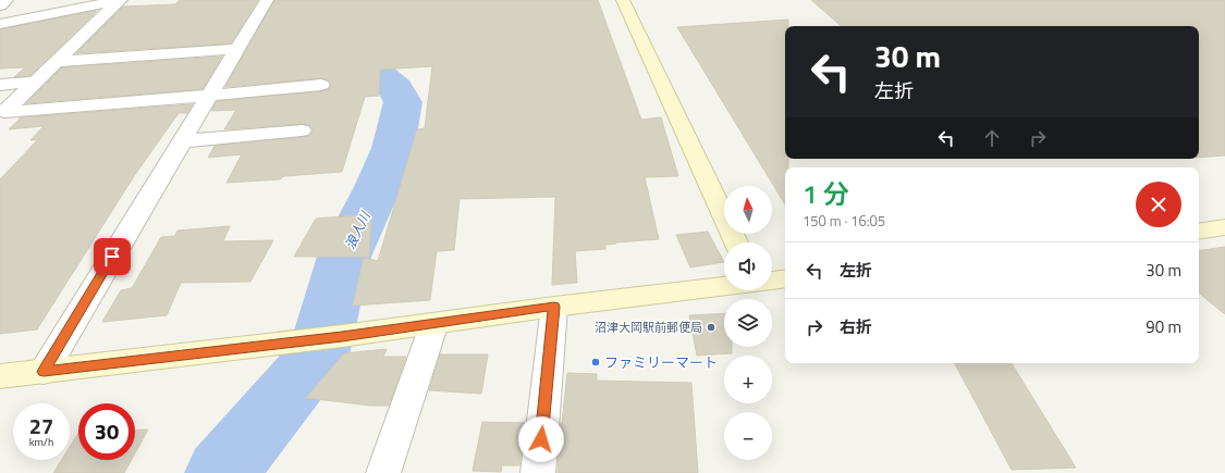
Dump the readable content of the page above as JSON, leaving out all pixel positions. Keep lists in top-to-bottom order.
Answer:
{
  "water": ["浪人川"],
  "places": ["沼津大岡駅前郵便局", "ファミリーマート"],
  "north": "top",
  "page": {
    "turn": ["30 m", "左折"],
    "heading": ["1 分", "150 m · 16:05"],
    "map_buttons": ["+", "−"],
    "list": [
      {
        "name": "左折",
        "value": "30 m"
      },
      {
        "name": "右折",
        "value": "90 m"
      }
    ],
    "speed": "27 km/h",
    "limit": "30"
  }
}
